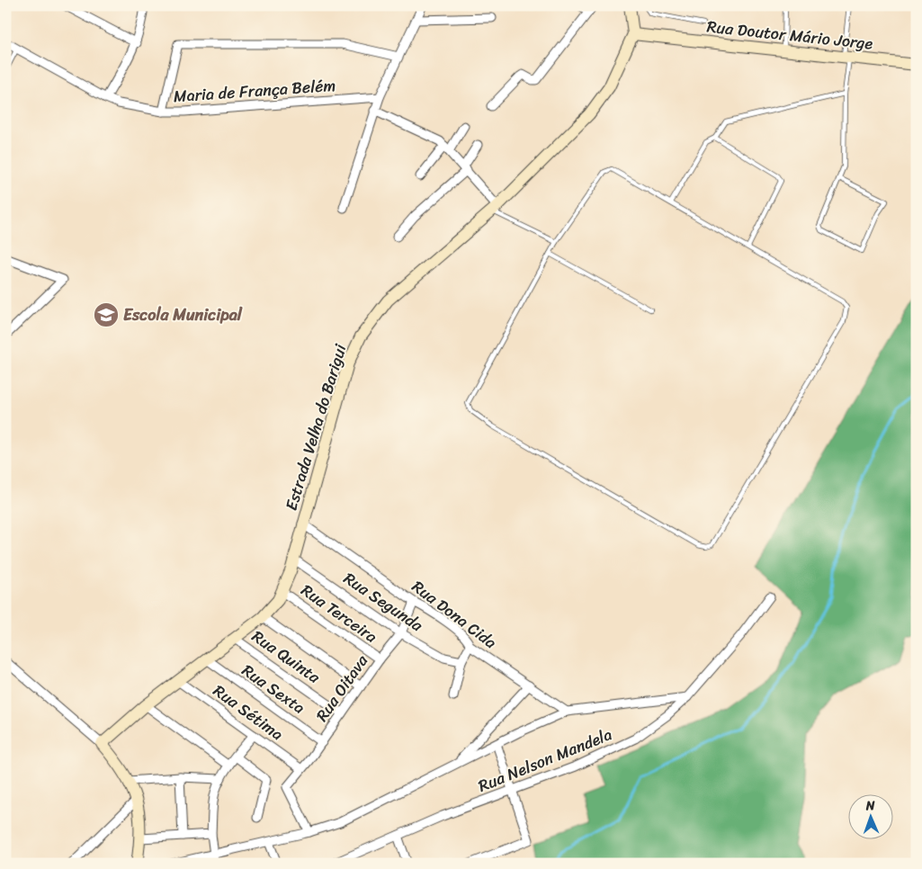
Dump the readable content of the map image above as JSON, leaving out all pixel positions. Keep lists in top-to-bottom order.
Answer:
{
  "streets": {
    "street": [
      "Rua Doutor Mário Jorge",
      "Maria de França Belém",
      "Estrada Velha do Barigui",
      "Rua Segunda",
      "Rua Terceira",
      "Rua Dona Cida",
      "Rua Quinta",
      "Rua Oitava",
      "Rua Sexta",
      "Rua Sétima",
      "Rua Nelson Mandela"
    ]
  },
  "crossings": [
    ["Rua Doutor Mário Jorge", "Estrada Velha do Barigui"],
    ["Estrada Velha do Barigui", "Rua Segunda"],
    ["Estrada Velha do Barigui", "Rua Terceira"],
    ["Estrada Velha do Barigui", "Rua Dona Cida"],
    ["Estrada Velha do Barigui", "Rua Quinta"],
    ["Estrada Velha do Barigui", "Rua Sexta"],
    ["Estrada Velha do Barigui", "Rua Sétima"],
    ["Rua Segunda", "Rua Oitava"],
    ["Rua Terceira", "Rua Oitava"],
    ["Rua Dona Cida", "Rua Oitava"],
    ["Rua Quinta", "Rua Oitava"],
    ["Rua Oitava", "Rua Sexta"],
    ["Rua Oitava", "Rua Sétima"]
  ],
  "places": {
    "school or university": ["Escola Municipal"]
  },
  "north": "top"
}
